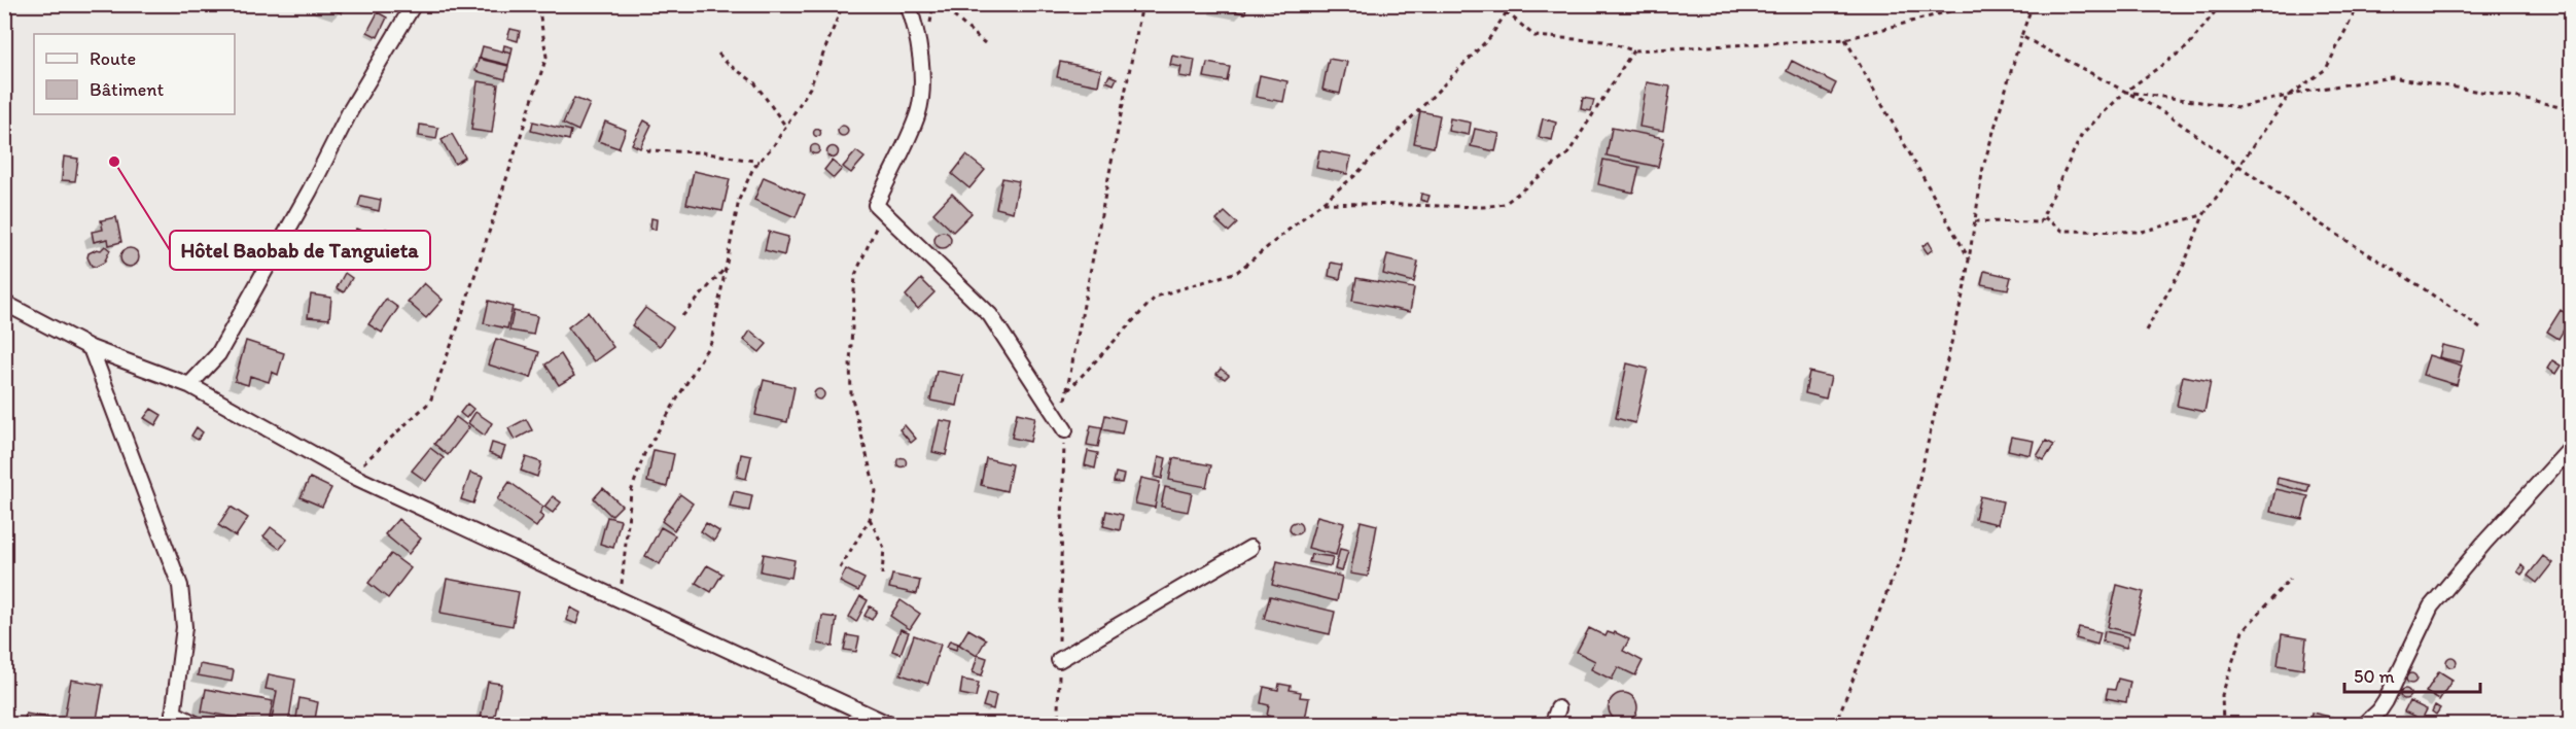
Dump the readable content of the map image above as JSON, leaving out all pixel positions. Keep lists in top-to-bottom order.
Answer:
{
  "places": ["Hôtel Baobab de Tanguieta"],
  "legend": ["Route", "Bâtiment"],
  "scale_bar": "50 m"
}
